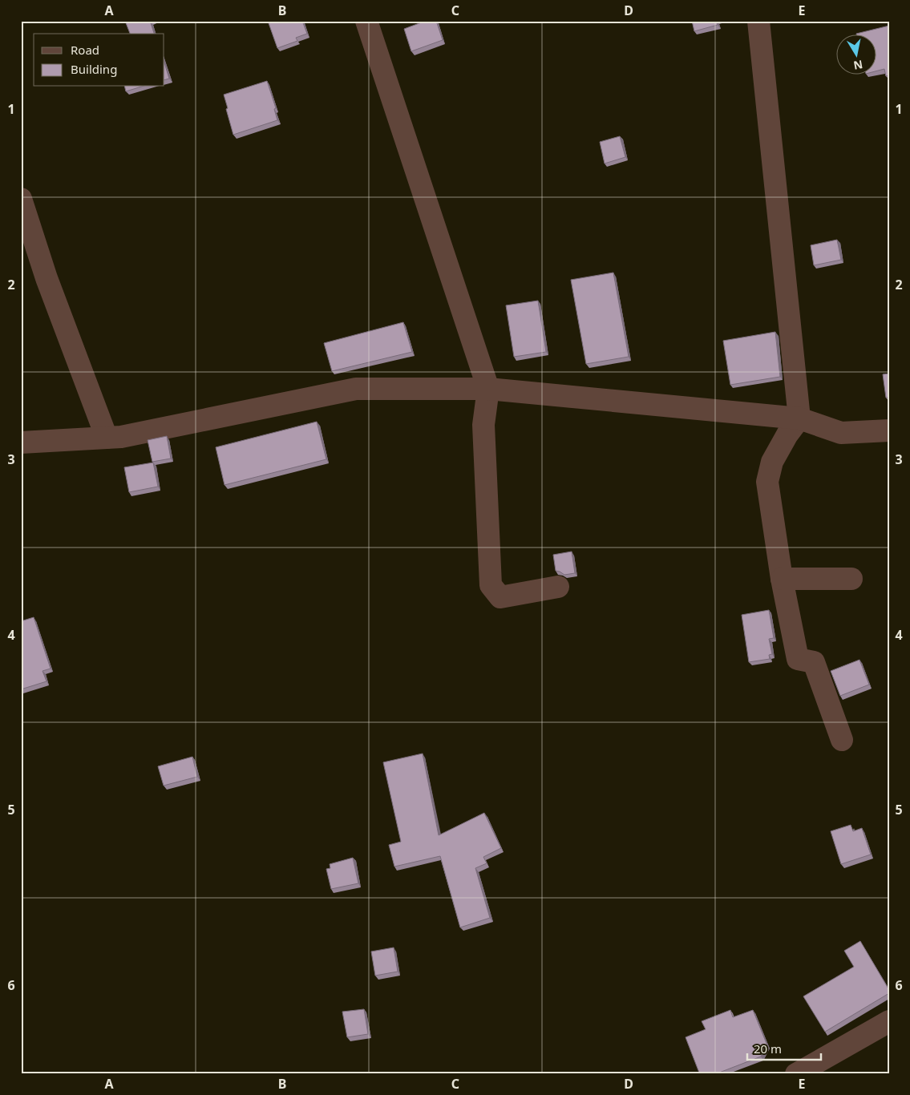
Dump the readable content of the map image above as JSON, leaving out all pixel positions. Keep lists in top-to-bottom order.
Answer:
{
  "legend": ["Road", "Building"],
  "scale_bar": "20 m",
  "north": "bottom",
  "grid": {
    "columns": [
      "A",
      "B",
      "C",
      "D",
      "E"
    ],
    "rows": [
      "1",
      "2",
      "3",
      "4",
      "5",
      "6"
    ]
  }
}
